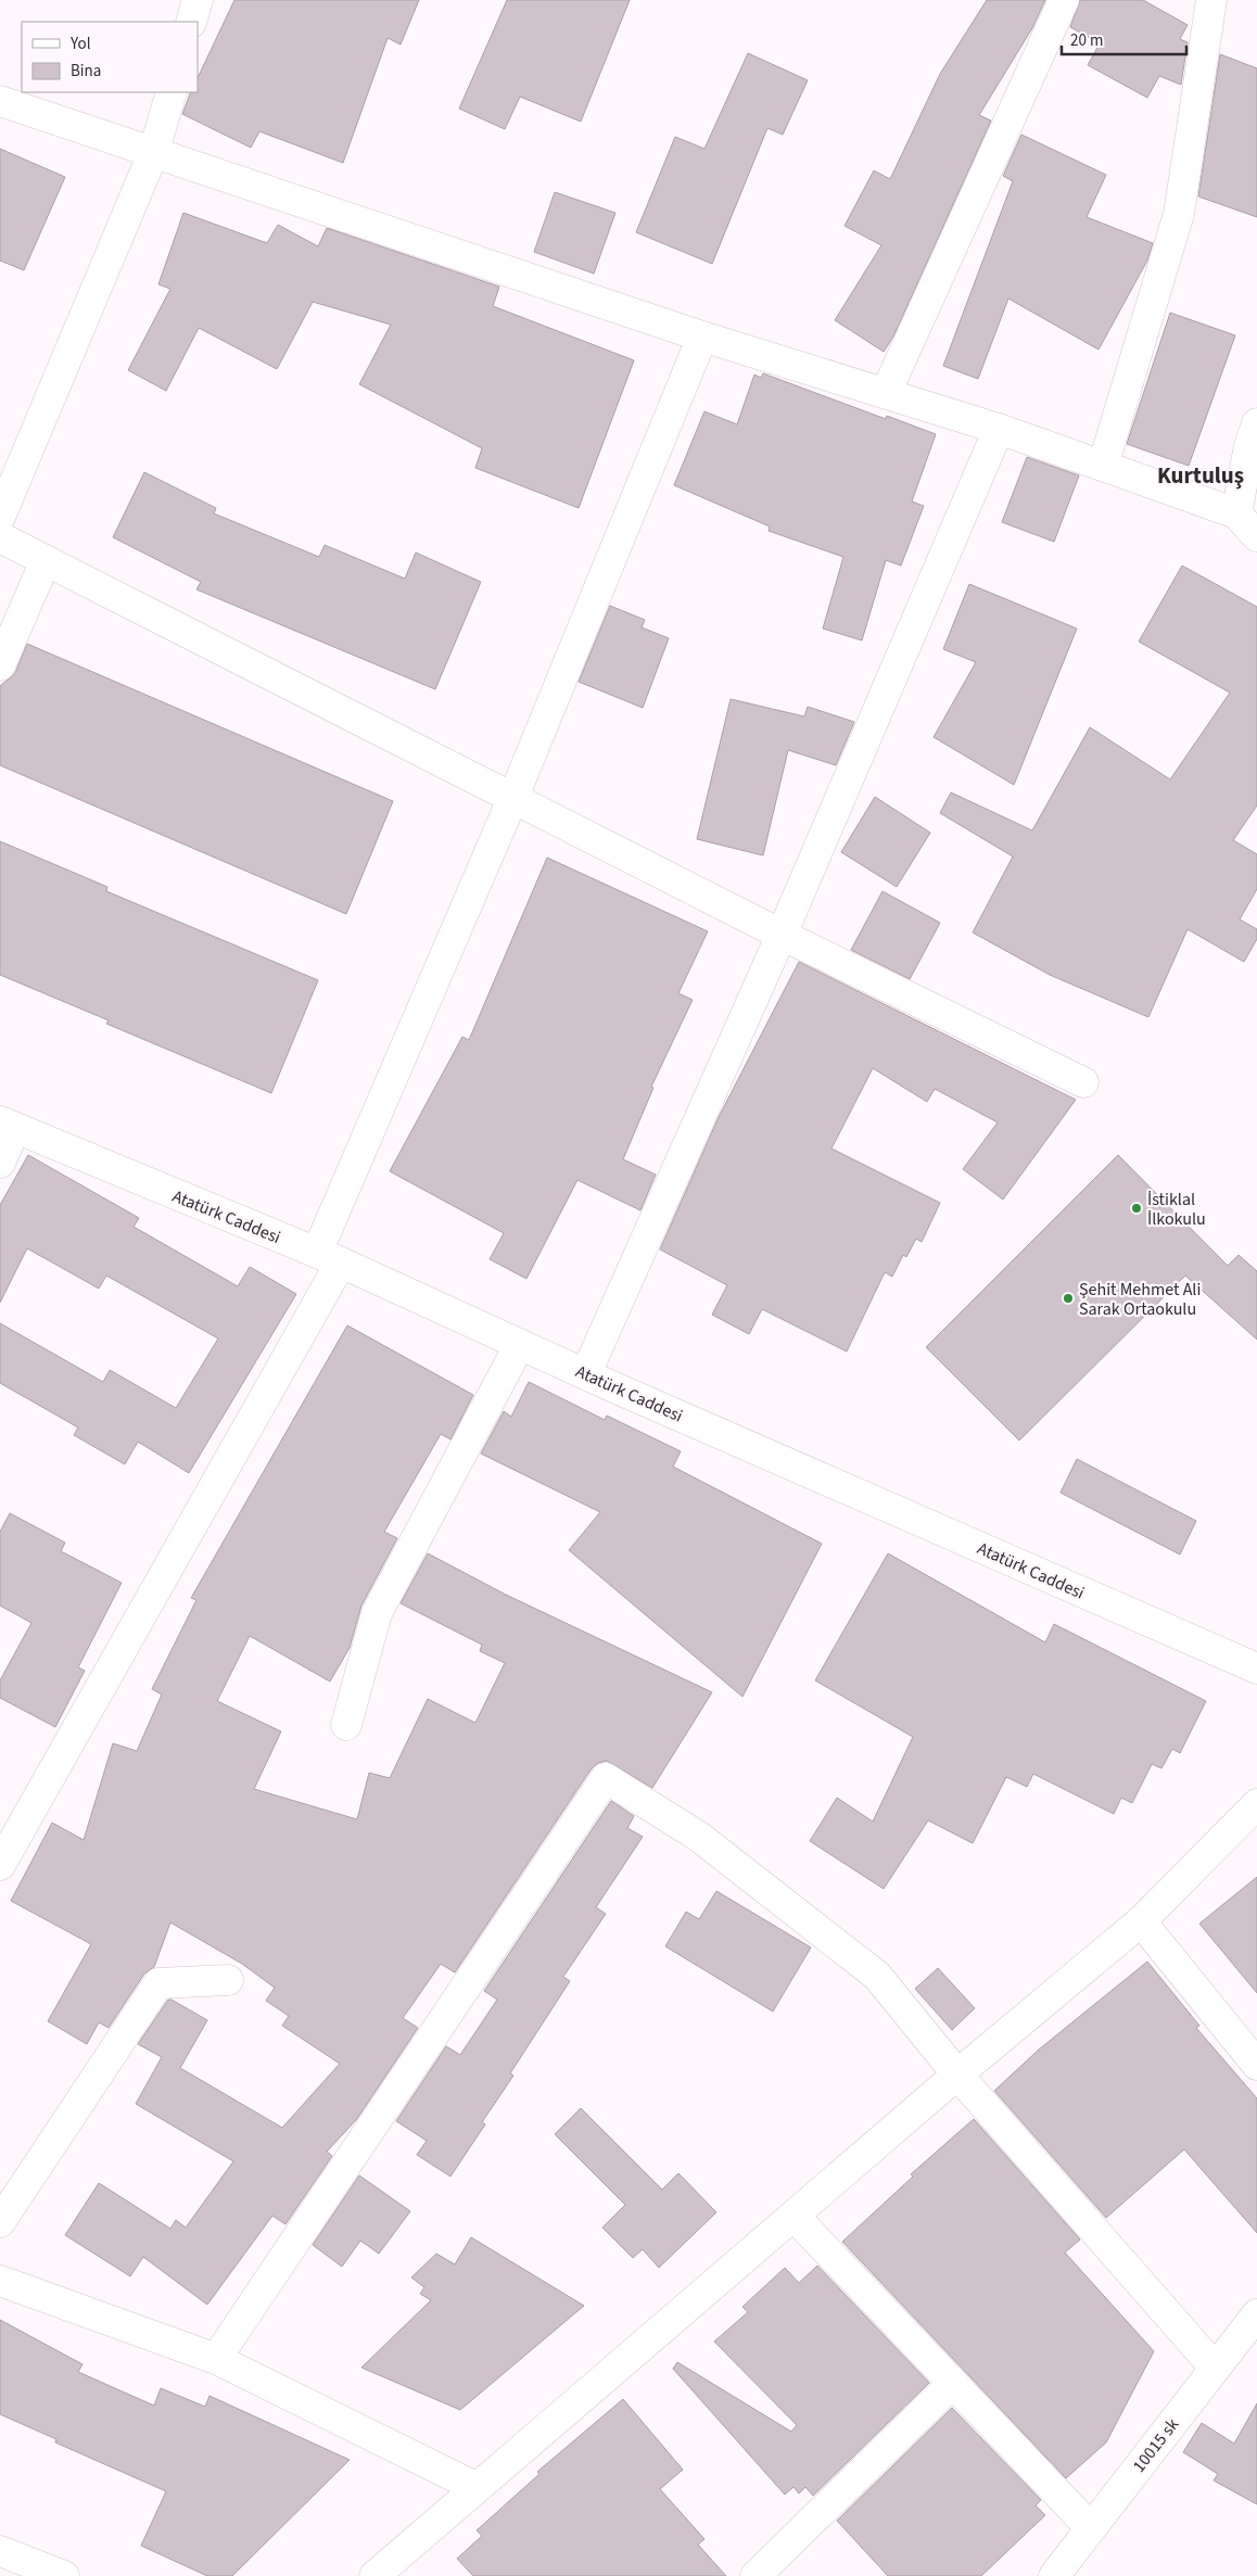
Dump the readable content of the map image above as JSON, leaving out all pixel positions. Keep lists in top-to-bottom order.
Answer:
{
  "streets": {
    "street": ["Atatürk Caddesi", "10015 sk"]
  },
  "districts": ["Kurtuluş"],
  "places": ["İstiklal İlkokulu", "Şehit Mehmet Ali Sarak Ortaokulu"],
  "legend": ["Yol", "Bina"],
  "scale_bar": "20 m"
}
